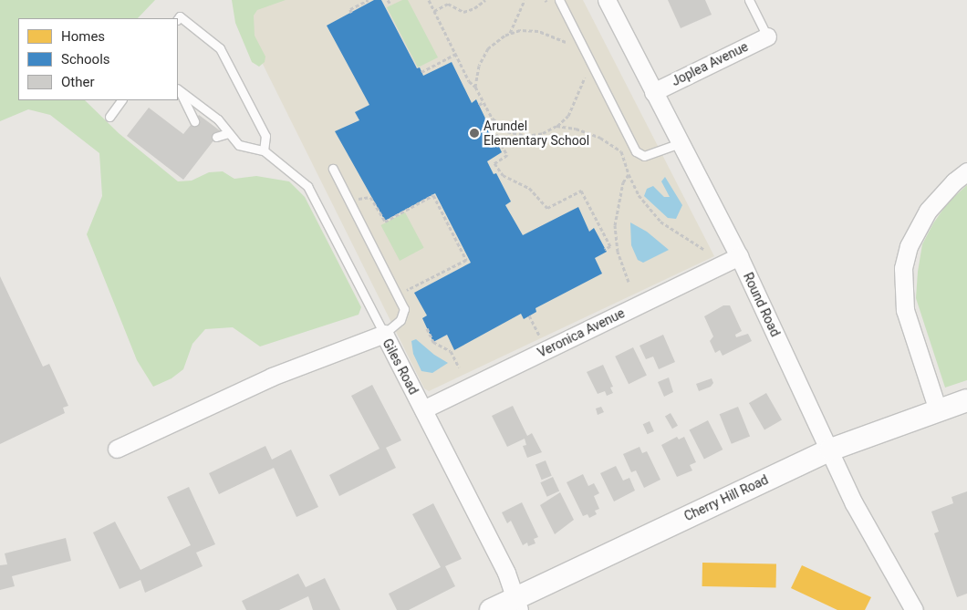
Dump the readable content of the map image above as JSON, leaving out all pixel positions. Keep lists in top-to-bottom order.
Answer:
{
  "streets": {
    "street": [
      "Joplea Avenue",
      "Round Road",
      "Veronica Avenue",
      "Giles Road",
      "Cherry Hill Road"
    ]
  },
  "crossings": [
    ["Joplea Avenue", "Round Road"],
    ["Round Road", "Veronica Avenue"],
    ["Round Road", "Cherry Hill Road"],
    ["Veronica Avenue", "Giles Road"],
    ["Giles Road", "Cherry Hill Road"]
  ],
  "places": ["Arundel Elementary School"],
  "legend": ["Homes", "Schools", "Other"]
}
